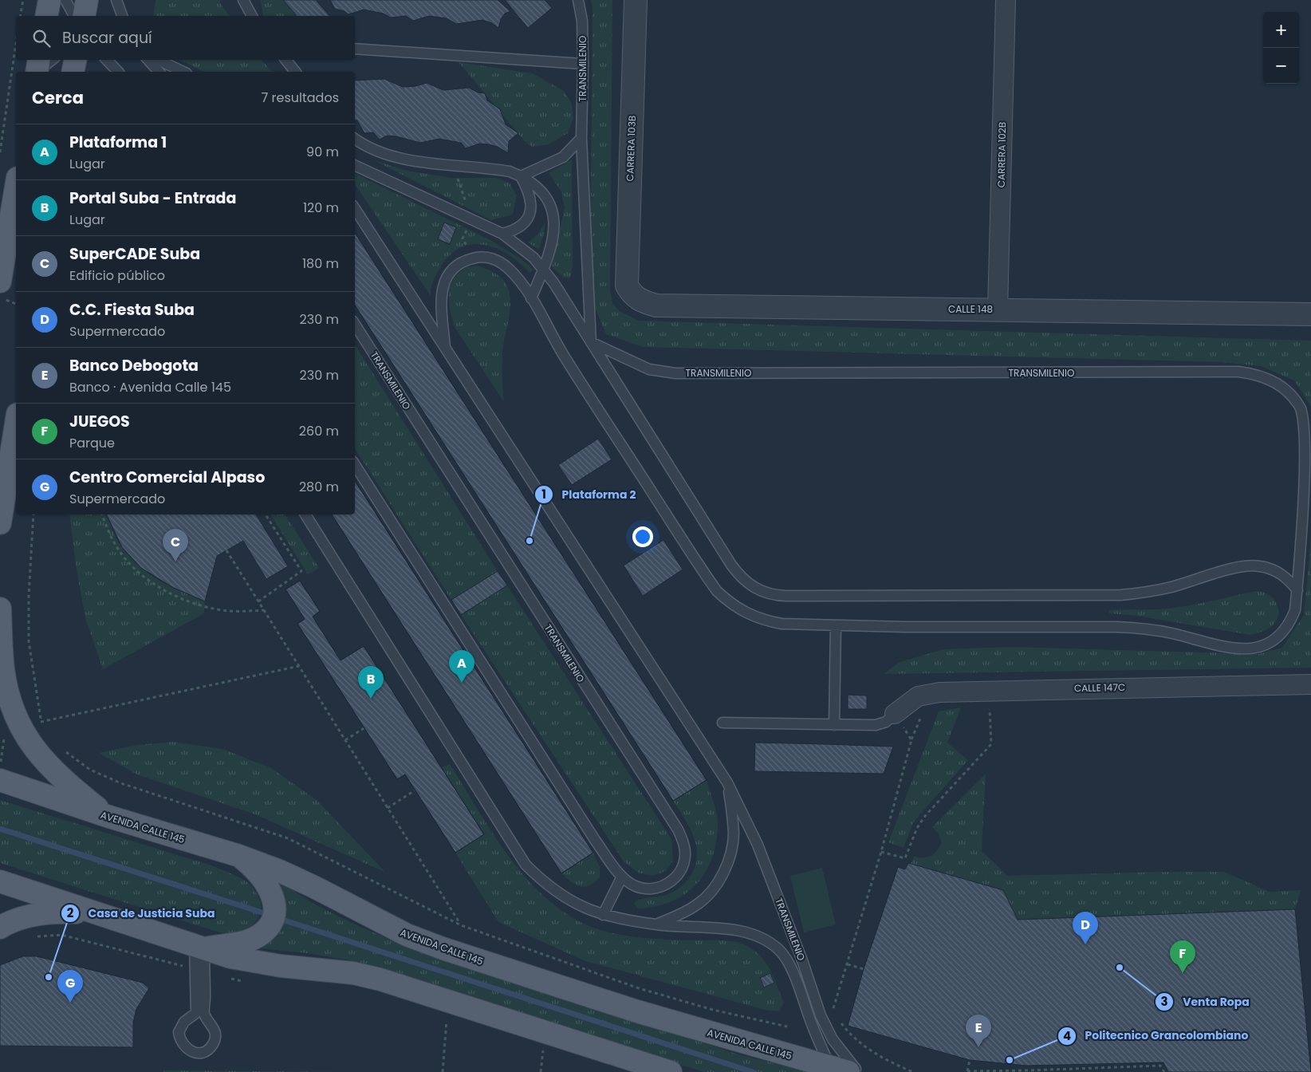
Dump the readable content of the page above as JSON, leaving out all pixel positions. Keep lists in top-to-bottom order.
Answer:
{
  "streets": {
    "main road": ["AVENIDA CALLE 145"],
    "street": [
      "CARRERA 103B",
      "CARRERA 102B",
      "CALLE 148",
      "CALLE 147C"
    ],
    "lane": ["TRANSMILENIO"]
  },
  "crossings": [
    ["TRANSMILENIO", "AVENIDA CALLE 145"],
    ["CARRERA 103B", "CALLE 148"],
    ["CARRERA 102B", "CALLE 148"]
  ],
  "places": [
    "Plataforma 2",
    "Venta Ropa",
    "Casa de Justicia Suba",
    "Politecnico Grancolombiano"
  ],
  "page": {
    "map_buttons": ["+", "−"],
    "search": "Buscar aquí",
    "heading": ["Cerca", "7 resultados"],
    "list": [
      {
        "mark": "A",
        "name": "Plataforma 1",
        "note": "Lugar",
        "value": "90 m"
      },
      {
        "mark": "B",
        "name": "Portal Suba - Entrada",
        "note": "Lugar",
        "value": "120 m"
      },
      {
        "mark": "C",
        "name": "SuperCADE Suba",
        "note": "Edificio público",
        "value": "180 m"
      },
      {
        "mark": "D",
        "name": "C.C. Fiesta Suba",
        "note": "Supermercado",
        "value": "230 m"
      },
      {
        "mark": "E",
        "name": "Banco Debogota",
        "note": "Banco · Avenida Calle 145",
        "value": "230 m"
      },
      {
        "mark": "F",
        "name": "JUEGOS",
        "note": "Parque",
        "value": "260 m"
      },
      {
        "mark": "G",
        "name": "Centro Comercial Alpaso",
        "note": "Supermercado",
        "value": "280 m"
      }
    ],
    "pins": [
      "C",
      "A",
      "B",
      "D",
      "F",
      "G",
      "E"
    ]
  }
}
